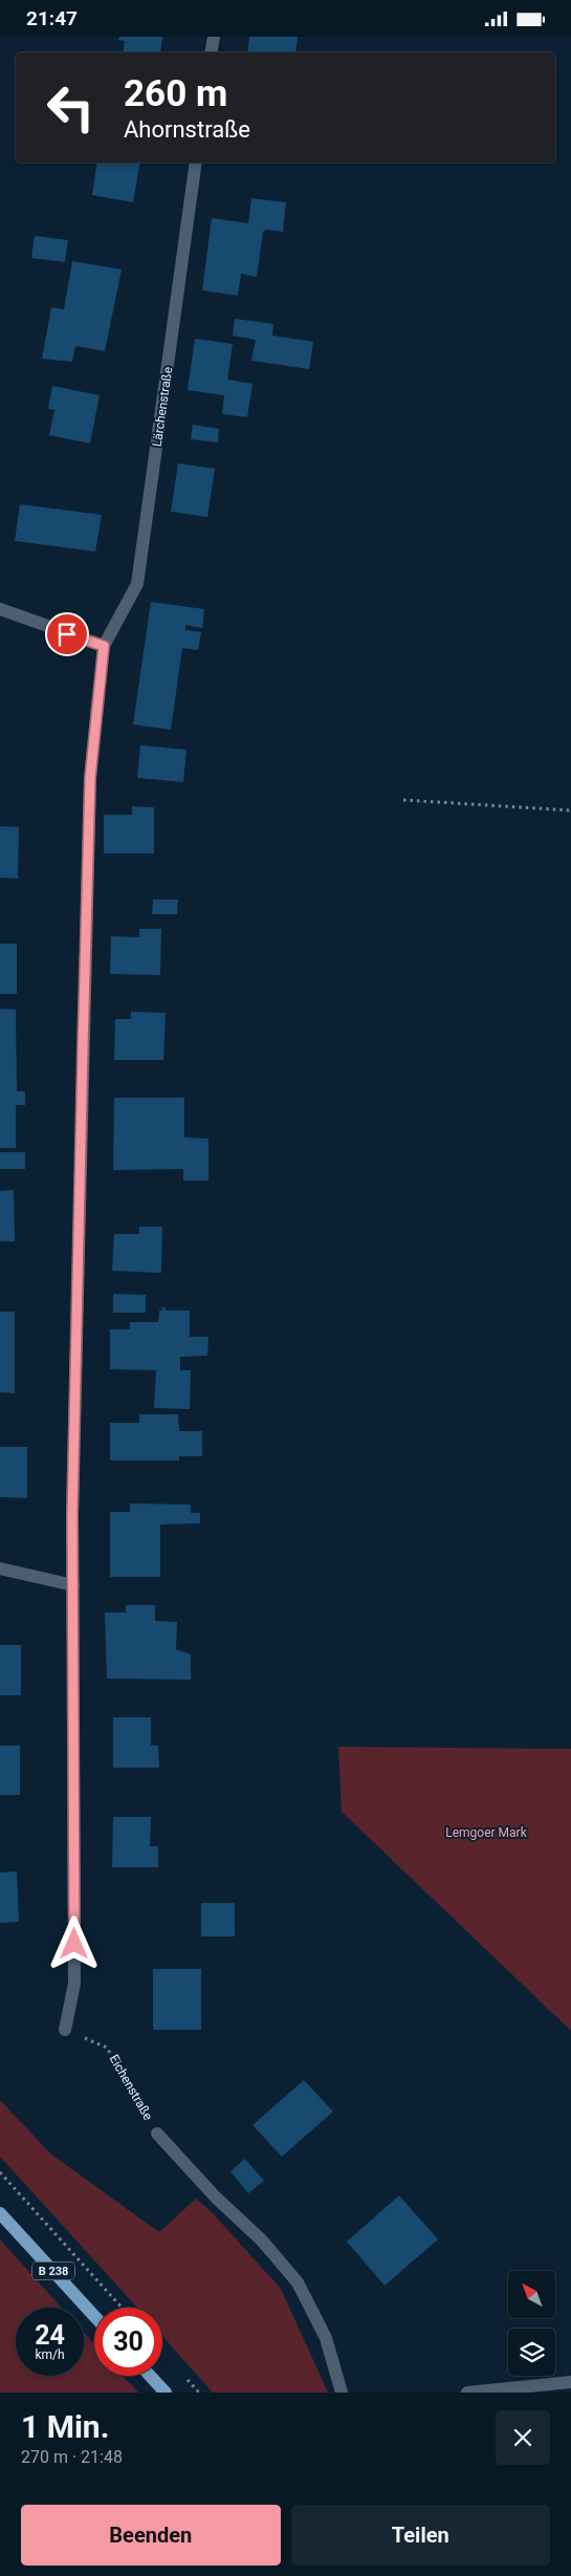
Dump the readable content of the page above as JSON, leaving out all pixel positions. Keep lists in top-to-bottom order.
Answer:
{
  "streets": {
    "main road": ["B 238"],
    "street": ["Lärchenstraße", "Eichenstraße"]
  },
  "parks": ["Lemgoer Mark"],
  "north": "top left",
  "page": {
    "status": "21:47",
    "turn": ["260 m", "Ahornstraße"],
    "speed": "24 km/h",
    "limit": "30",
    "heading": ["1 Min.", "270 m · 21:48"],
    "buttons": ["Beenden", "Teilen"]
  }
}
